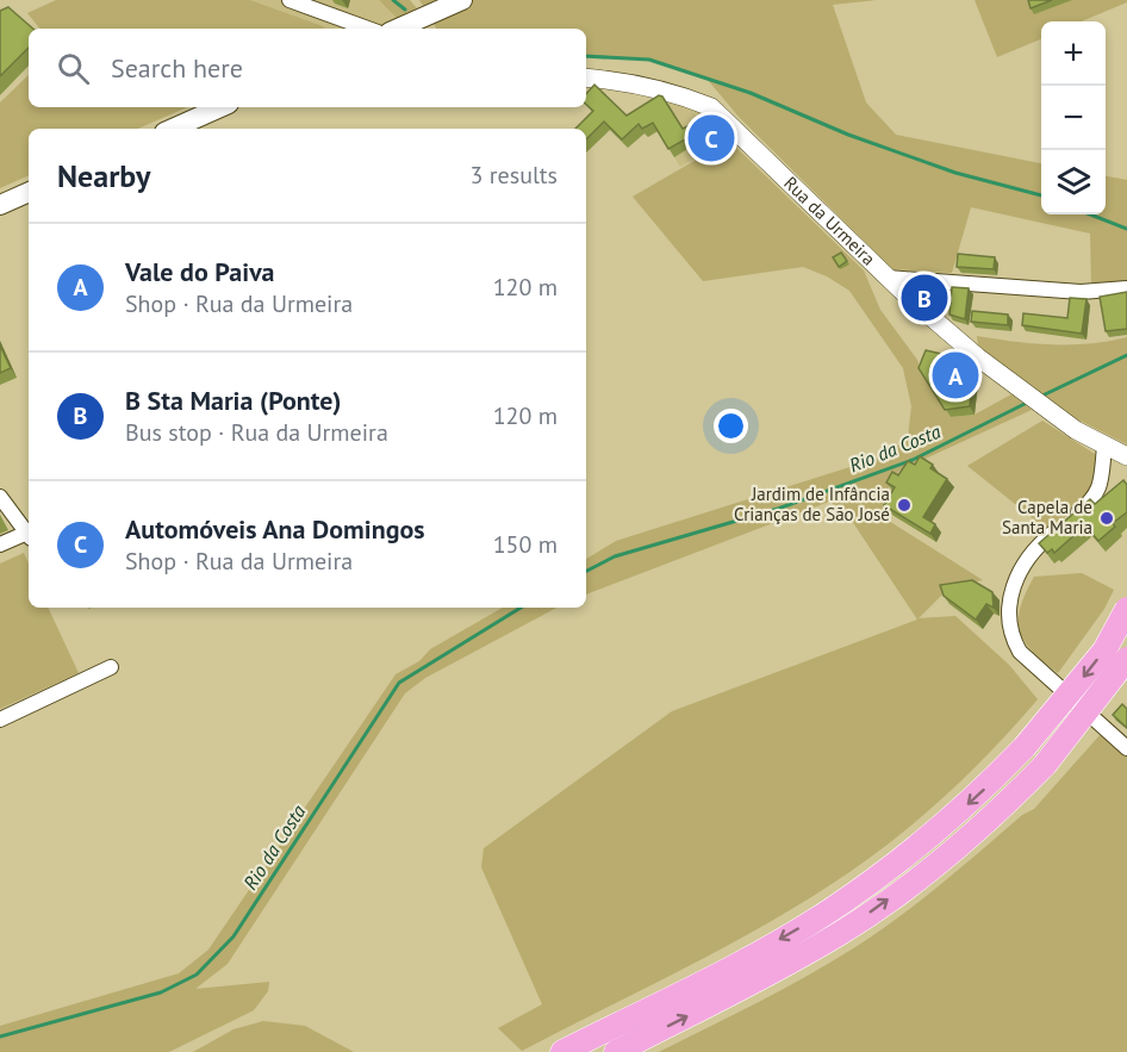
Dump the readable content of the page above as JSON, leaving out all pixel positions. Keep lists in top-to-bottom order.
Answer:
{
  "streets": {
    "street": ["Rua da Urmeira"]
  },
  "water": ["Rio da Costa"],
  "places": ["Jardim de Infância Crianças de São José", "Capela de Santa Maria"],
  "page": {
    "map_buttons": ["+", "−"],
    "search": "Search here",
    "pins": ["C", "B", "A"],
    "heading": ["Nearby", "3 results"],
    "list": [
      {
        "mark": "A",
        "name": "Vale do Paiva",
        "note": "Shop · Rua da Urmeira",
        "value": "120 m"
      },
      {
        "mark": "B",
        "name": "B Sta Maria (Ponte)",
        "note": "Bus stop · Rua da Urmeira",
        "value": "120 m"
      },
      {
        "mark": "C",
        "name": "Automóveis Ana Domingos",
        "note": "Shop · Rua da Urmeira",
        "value": "150 m"
      }
    ]
  }
}
